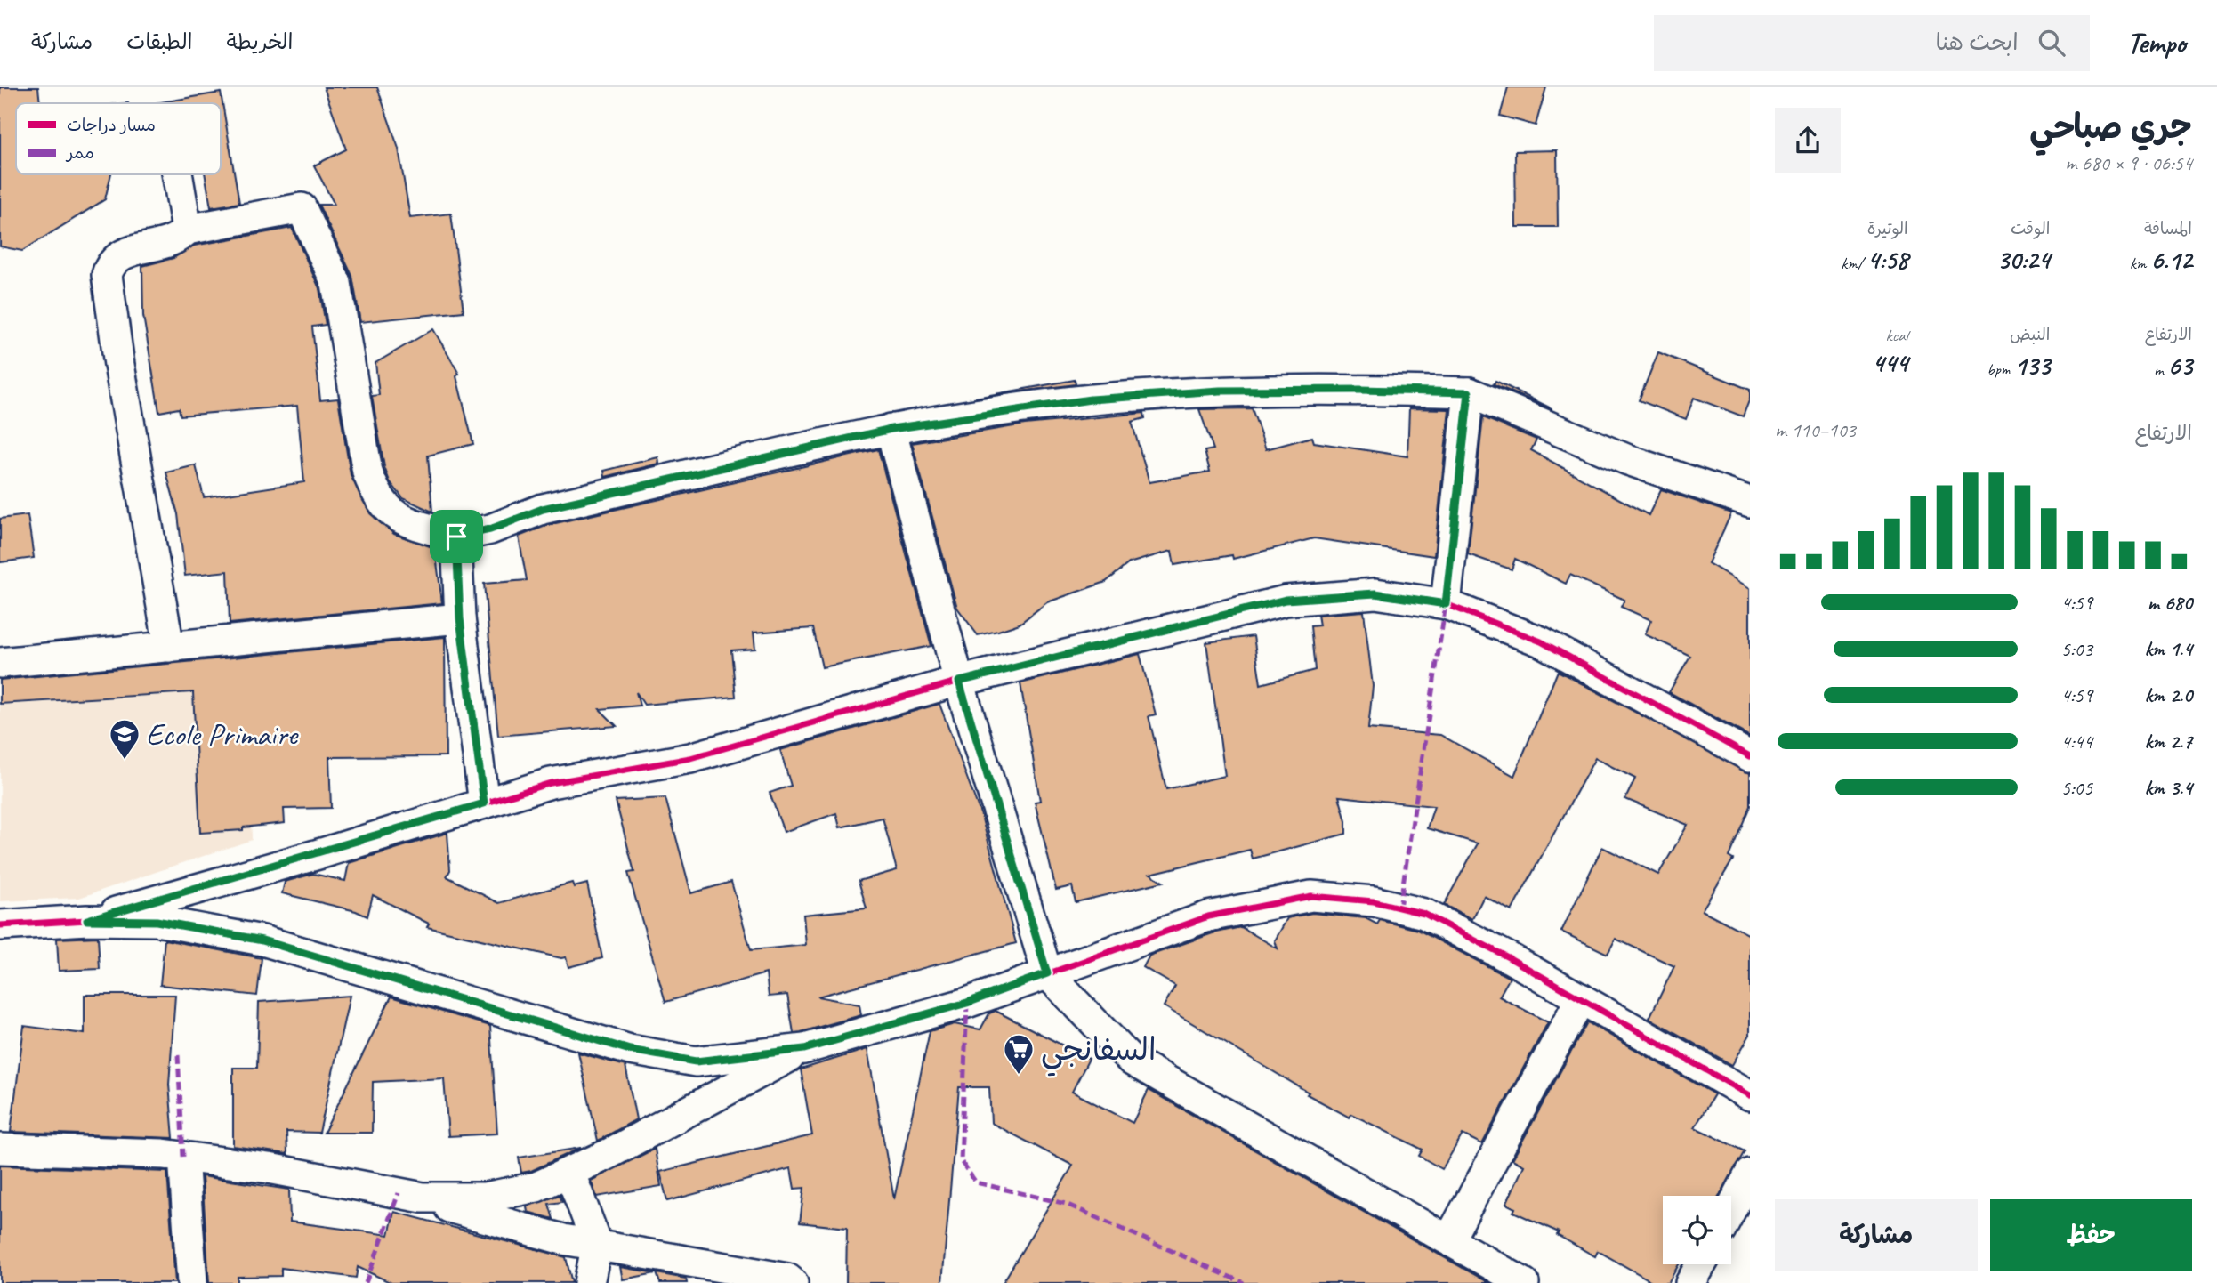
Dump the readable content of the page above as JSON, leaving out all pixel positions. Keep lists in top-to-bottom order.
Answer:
{
  "places": {
    "school or university": ["Ecole Primaire"],
    "supermarket": ["السفانجي"]
  },
  "legend": ["مسار دراجات", "ممر"],
  "page": {
    "header": "Tempo",
    "search": "ابحث هنا",
    "nav": ["الخريطة", "الطبقات", "مشاركة"],
    "heading": ["جري صباحي", "06:54 · 9 × 680 m"],
    "stats": [
      ["المسافة", "6.12 km"],
      ["الوقت", "30:24"],
      ["الوتيرة", "4:58 /km"],
      ["الارتفاع", "63 m"],
      ["النبض", "133 bpm"],
      ["kcal", "444"]
    ],
    "chart": ["الارتفاع", "103–110 m"],
    "list": [
      {
        "name": "680 m",
        "note": "4:59"
      },
      {
        "name": "1.4 km",
        "note": "5:03"
      },
      {
        "name": "2.0 km",
        "note": "4:59"
      },
      {
        "name": "2.7 km",
        "note": "4:44"
      },
      {
        "name": "3.4 km",
        "note": "5:05"
      }
    ],
    "buttons": ["حفظ", "مشاركة"]
  }
}
